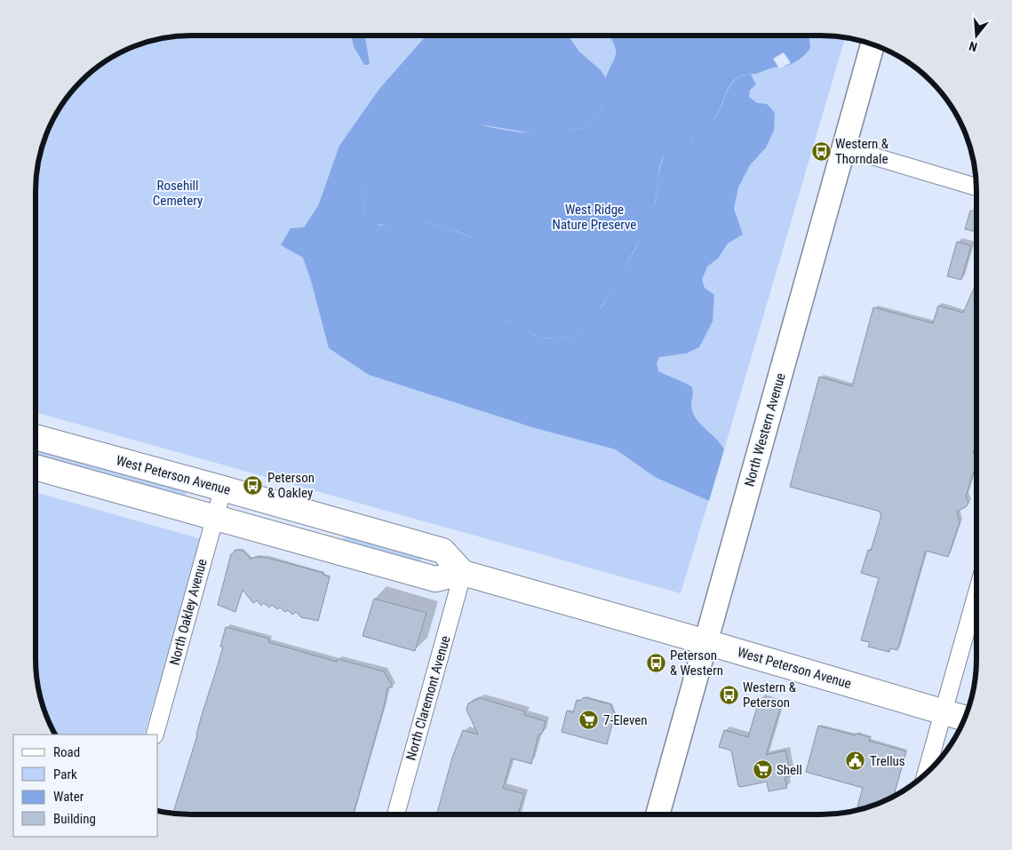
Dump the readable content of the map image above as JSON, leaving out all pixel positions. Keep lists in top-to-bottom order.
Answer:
{
  "streets": {
    "main road": ["North Western Avenue", "West Peterson Avenue"],
    "street": ["North Oakley Avenue", "North Claremont Avenue"]
  },
  "crossings": [
    ["North Western Avenue", "West Peterson Avenue"],
    ["West Peterson Avenue", "North Oakley Avenue"],
    ["West Peterson Avenue", "North Claremont Avenue"]
  ],
  "parks": ["Rosehill Cemetery", "West Ridge Nature Preserve"],
  "places": {
    "bus stop": [
      "Western & Thorndale",
      "Peterson & Oakley",
      "Peterson & Western",
      "Western & Peterson"
    ],
    "supermarket": ["7-Eleven", "Shell"],
    "public building": ["Trellus"]
  },
  "legend": [
    "Road",
    "Park",
    "Water",
    "Building"
  ],
  "north": "bottom"
}
